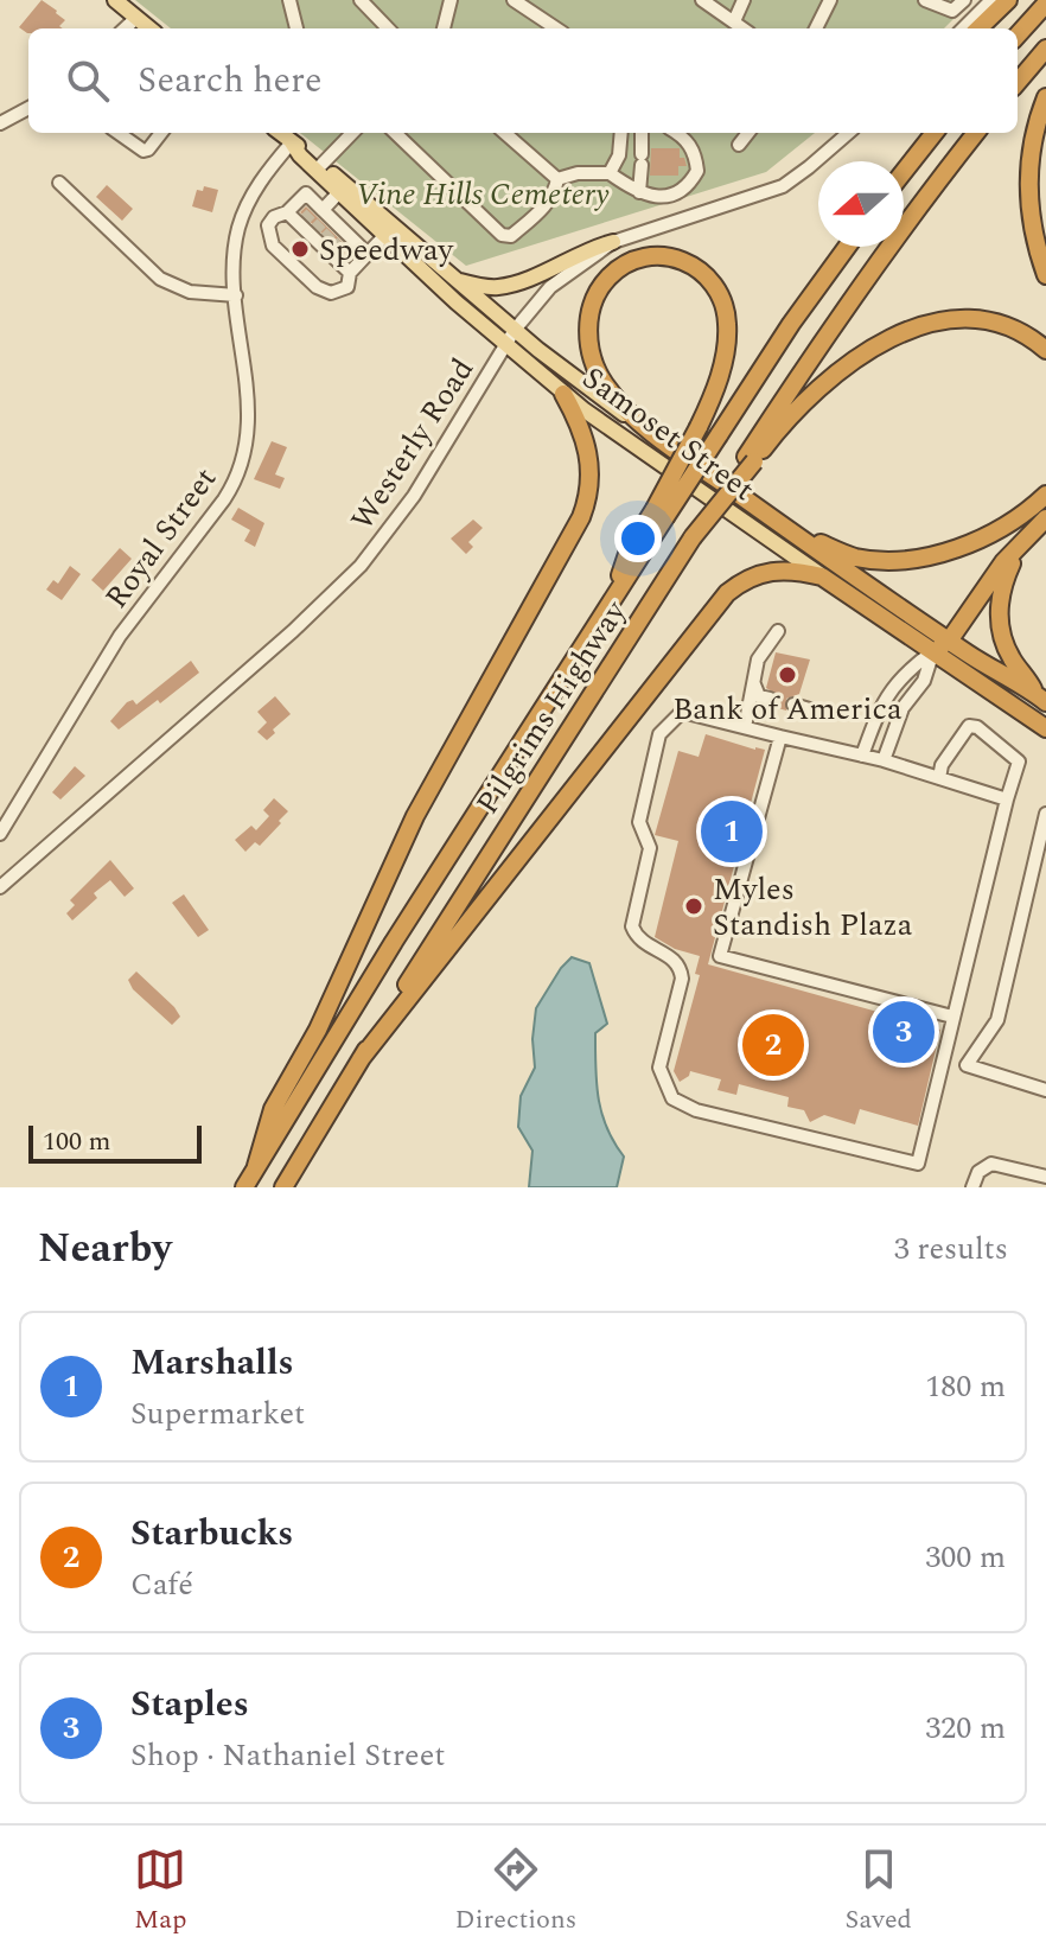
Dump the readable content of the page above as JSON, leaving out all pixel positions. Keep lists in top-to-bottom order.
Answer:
{
  "streets": {
    "highway": ["Samoset Street", "Pilgrims Highway"],
    "street": ["Westerly Road", "Royal Street"]
  },
  "crossings": [
    ["Samoset Street", "Westerly Road"],
    ["Samoset Street", "Royal Street"]
  ],
  "parks": ["Vine Hills Cemetery"],
  "places": ["Speedway", "Bank of America", "Myles Standish Plaza"],
  "scale_bar": "100 m",
  "north": "left",
  "page": {
    "search": "Search here",
    "pins": ["1", "3", "2"],
    "scale": "100 m",
    "heading": ["Nearby", "3 results"],
    "list": [
      {
        "mark": "1",
        "name": "Marshalls",
        "note": "Supermarket",
        "value": "180 m"
      },
      {
        "mark": "2",
        "name": "Starbucks",
        "note": "Café",
        "value": "300 m"
      },
      {
        "mark": "3",
        "name": "Staples",
        "note": "Shop · Nathaniel Street",
        "value": "320 m"
      }
    ],
    "nav": ["Map", "Directions", "Saved"]
  }
}
